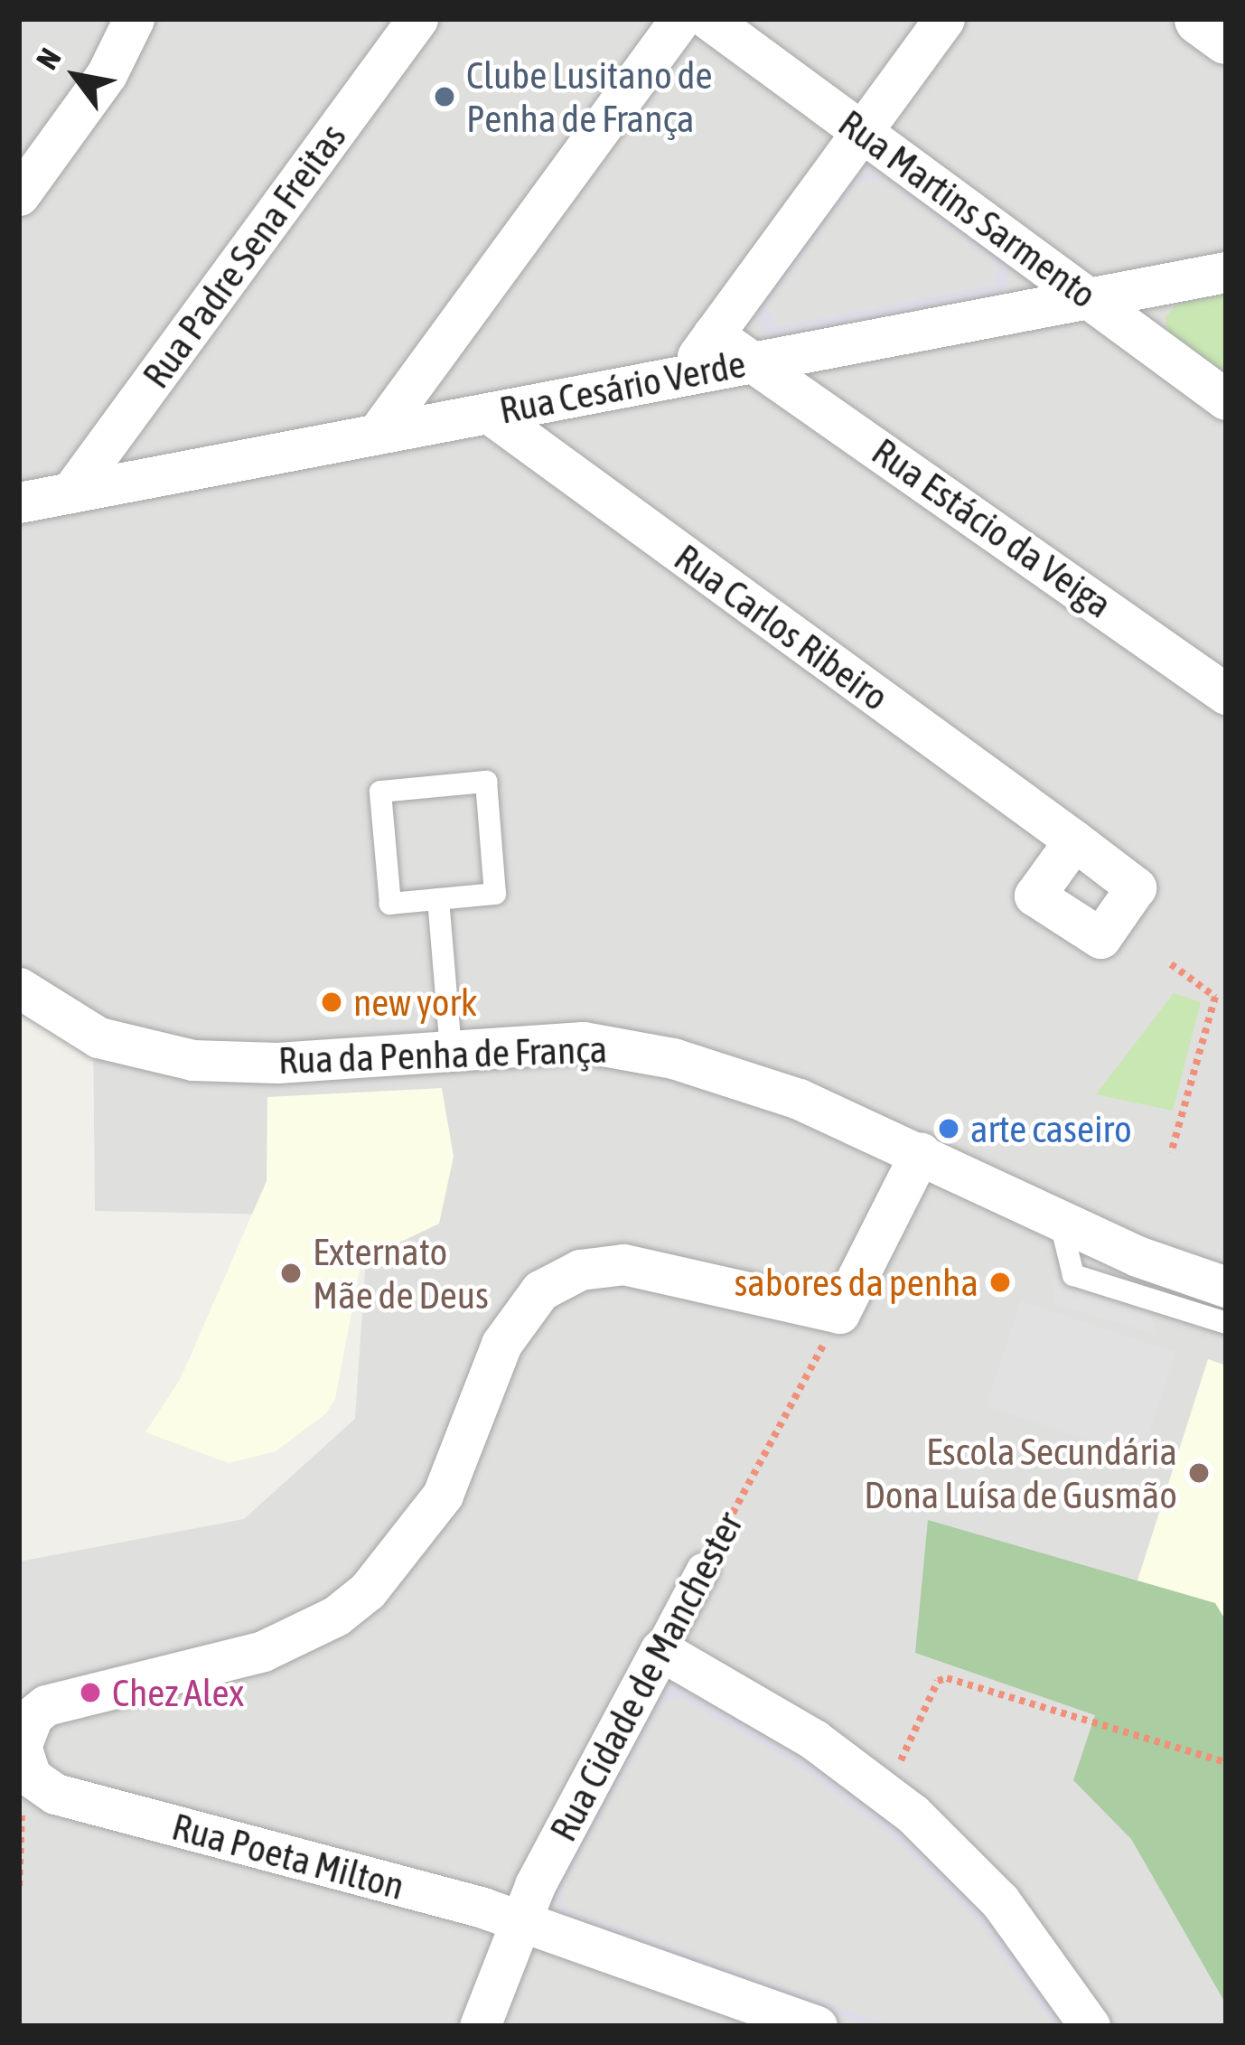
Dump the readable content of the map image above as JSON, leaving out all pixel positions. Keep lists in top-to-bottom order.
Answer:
{
  "streets": {
    "street": [
      "Rua Martins Sarmento",
      "Rua Padre Sena Freitas",
      "Rua Cesário Verde",
      "Rua Estácio da Veiga",
      "Rua Carlos Ribeiro",
      "Rua da Penha de França",
      "Rua Cidade de Manchester",
      "Rua Poeta Milton"
    ]
  },
  "crossings": [
    ["Rua Martins Sarmento", "Rua Cesário Verde"],
    ["Rua Padre Sena Freitas", "Rua Cesário Verde"],
    ["Rua Cesário Verde", "Rua Estácio da Veiga"],
    ["Rua Cesário Verde", "Rua Carlos Ribeiro"],
    ["Rua Cidade de Manchester", "Rua Poeta Milton"]
  ],
  "places": [
    "Clube Lusitano de Penha de França",
    "new york",
    "arte caseiro",
    "Externato Mãe de Deus",
    "sabores da penha",
    "Escola Secundária Dona Luísa de Gusmão",
    "Chez Alex"
  ],
  "north": "top left"
}
